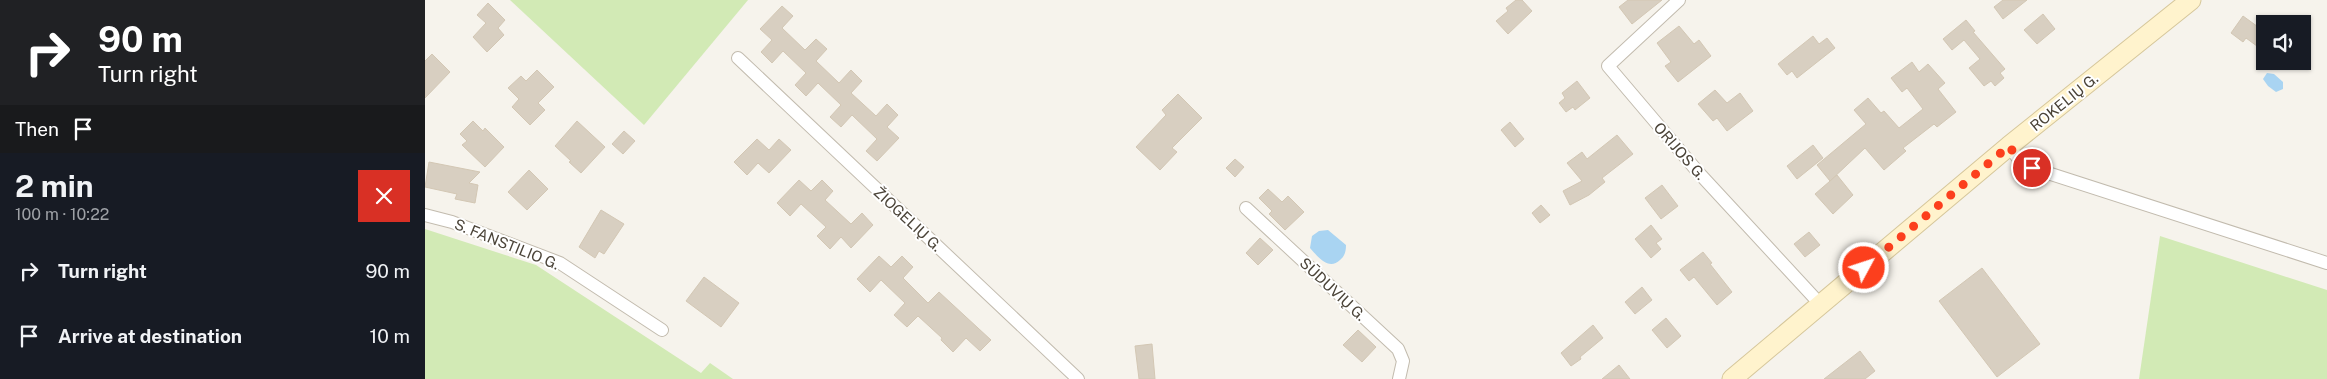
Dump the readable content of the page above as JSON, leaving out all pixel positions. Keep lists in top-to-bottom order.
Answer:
{
  "streets": {
    "main road": ["ROKELIŲ G."],
    "street": [
      "ORIJOS G.",
      "ŽIOGELIŲ G.",
      "S. FANSTILIO G.",
      "SŪDUVIŲ G."
    ]
  },
  "crossings": [
    ["ROKELIŲ G.", "ORIJOS G."]
  ],
  "page": {
    "turn": ["90 m", "Turn right"],
    "then": "Then",
    "heading": ["2 min", "100 m · 10:22"],
    "list": [
      {
        "name": "Turn right",
        "value": "90 m"
      },
      {
        "name": "Arrive at destination",
        "value": "10 m"
      }
    ]
  }
}
